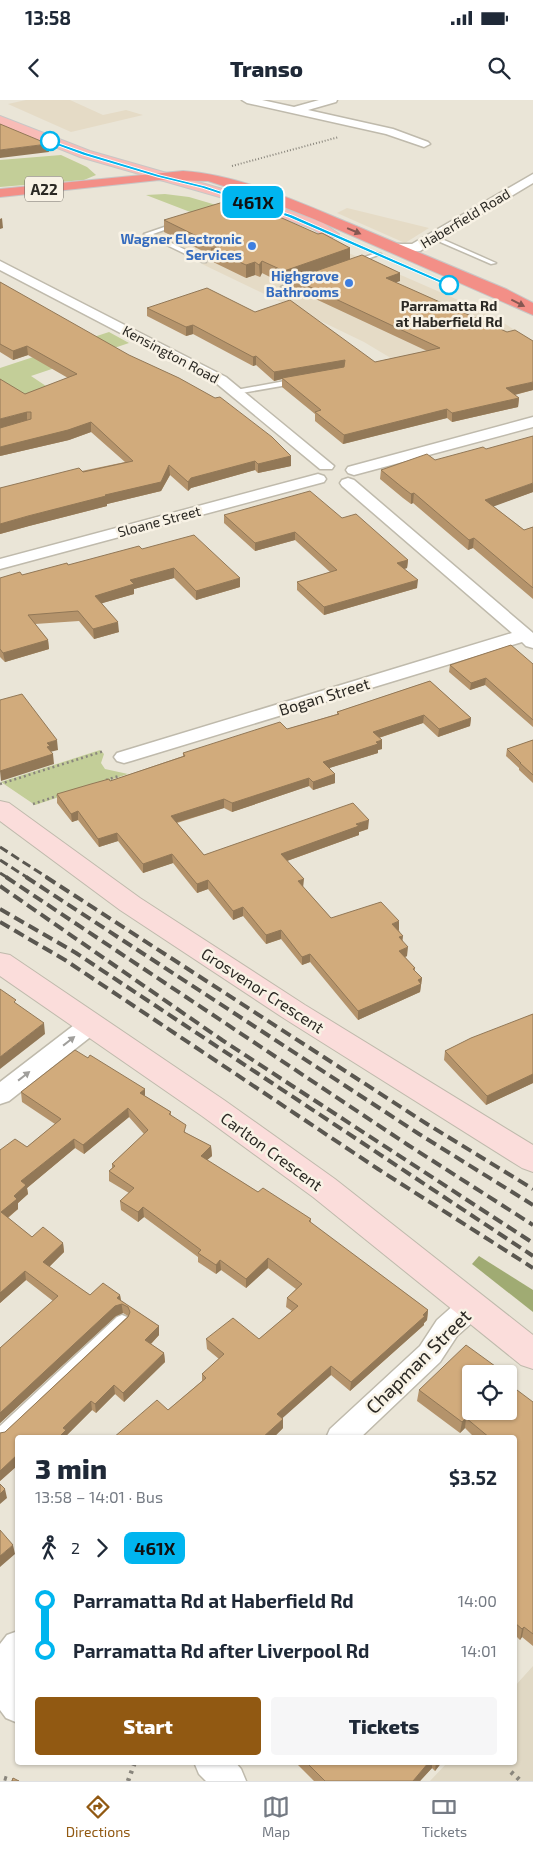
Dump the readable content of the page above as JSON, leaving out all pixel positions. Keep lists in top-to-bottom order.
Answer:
{
  "streets": {
    "highway": ["A22"],
    "street": [
      "Haberfield Road",
      "Kensington Road",
      "Sloane Street",
      "Bogan Street",
      "Grosvenor Crescent",
      "Carlton Crescent",
      "Chapman Street"
    ]
  },
  "crossings": [
    ["Kensington Road", "Sloane Street"],
    ["Carlton Crescent", "Chapman Street"]
  ],
  "places": ["Wagner Electronic Services", "Highgrove Bathrooms", "Parramatta Rd at Haberfield Rd"],
  "lines": ["bus line 461X"],
  "page": {
    "status": "13:58",
    "header": "Transo",
    "on_map": "461X",
    "heading": ["3 min", "13:58 – 14:01 · Bus", "$3.52"],
    "legs": ["2", "461X"],
    "list": [
      {
        "name": "Parramatta Rd at Haberfield Rd",
        "value": "14:00"
      },
      {
        "name": "Parramatta Rd after Liverpool Rd",
        "value": "14:01"
      }
    ],
    "buttons": ["Start", "Tickets"],
    "tabs": ["Directions", "Map", "Tickets"]
  }
}
